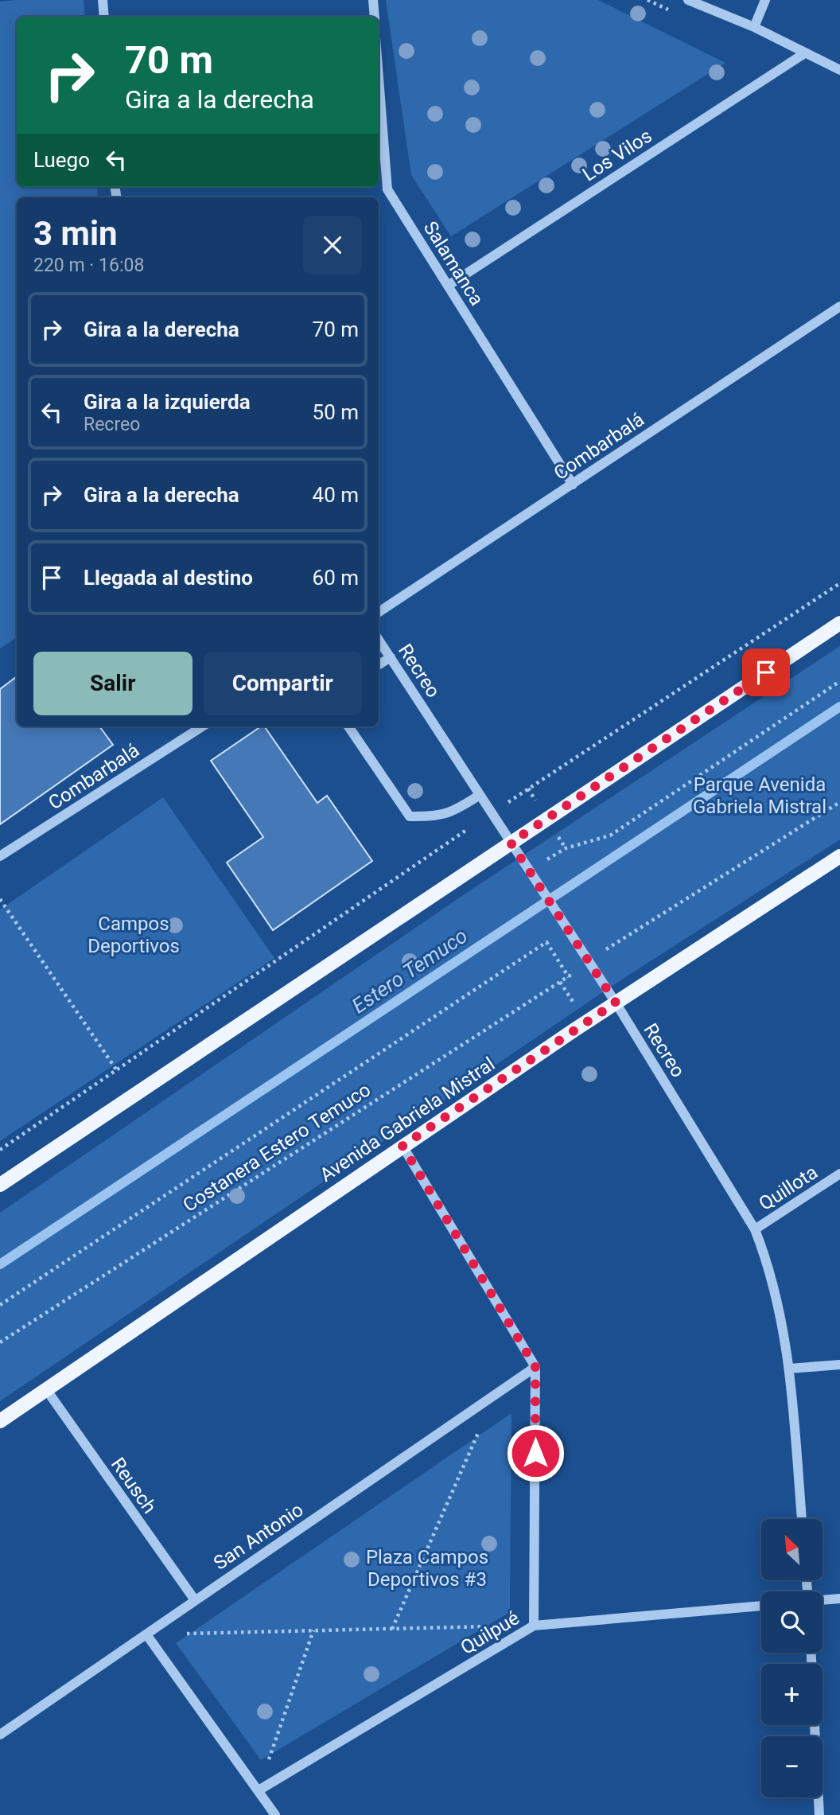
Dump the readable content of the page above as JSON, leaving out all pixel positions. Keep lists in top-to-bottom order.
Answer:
{
  "streets": {
    "main road": ["Avenida Gabriela Mistral"],
    "street": [
      "Los Vilos",
      "Salamanca",
      "Combarbalá",
      "Recreo",
      "Quillota",
      "Reusch",
      "San Antonio",
      "Quilpué"
    ],
    "path": ["Costanera Estero Temuco"]
  },
  "crossings": [
    ["Los Vilos", "Salamanca"],
    ["Salamanca", "Combarbalá"],
    ["Recreo", "Avenida Gabriela Mistral"],
    ["Recreo", "Quillota"],
    ["Avenida Gabriela Mistral", "Reusch"],
    ["Reusch", "San Antonio"]
  ],
  "water": ["Estero Temuco"],
  "parks": ["Parque Avenida Gabriela Mistral", "Campos Deportivos", "Plaza Campos Deportivos #3"],
  "north": "top left",
  "page": {
    "turn": ["70 m", "Gira a la derecha"],
    "then": "Luego",
    "heading": ["3 min", "220 m · 16:08"],
    "list": [
      {
        "name": "Gira a la derecha",
        "value": "70 m"
      },
      {
        "name": "Gira a la izquierda",
        "note": "Recreo",
        "value": "50 m"
      },
      {
        "name": "Gira a la derecha",
        "value": "40 m"
      },
      {
        "name": "Llegada al destino",
        "value": "60 m"
      }
    ],
    "buttons": ["Salir", "Compartir"],
    "map_buttons": ["+", "−"]
  }
}
